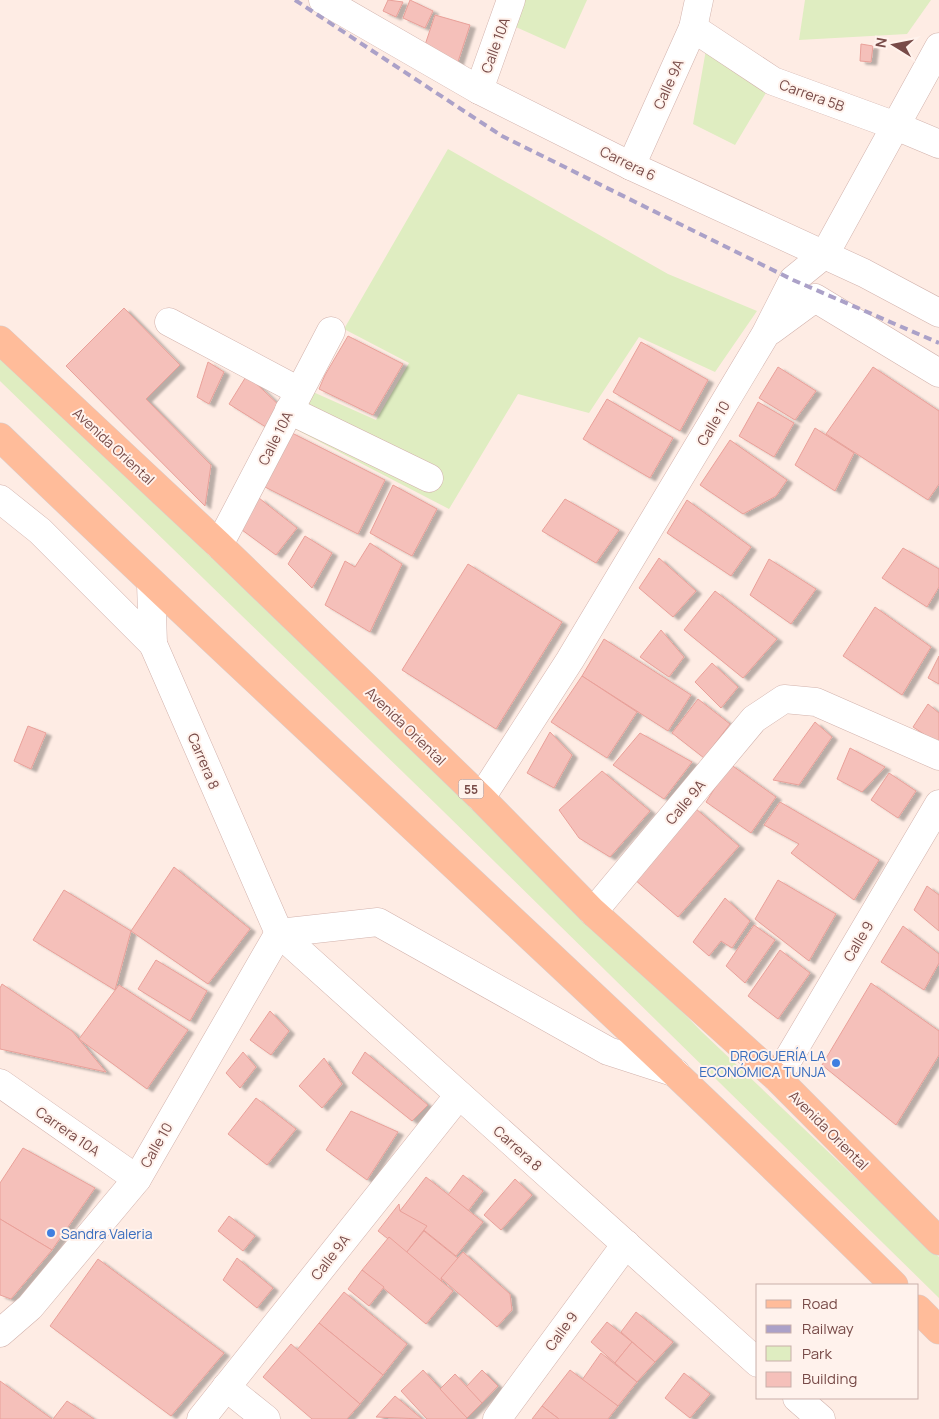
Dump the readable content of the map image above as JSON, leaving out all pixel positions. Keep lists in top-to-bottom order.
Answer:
{
  "streets": {
    "main road": ["Avenida Oriental", "55"],
    "street": [
      "Calle 10A",
      "Calle 9A",
      "Carrera 5B",
      "Carrera 6",
      "Calle 10",
      "Carrera 8",
      "Calle 9",
      "Carrera 10A"
    ]
  },
  "crossings": [
    ["Calle 10A", "Carrera 6"],
    ["Calle 10A", "Avenida Oriental"],
    ["Calle 9A", "Carrera 5B"],
    ["Calle 9A", "Carrera 6"],
    ["Calle 9A", "Avenida Oriental"],
    ["Calle 9A", "Carrera 8"],
    ["Carrera 5B", "Calle 10"],
    ["Carrera 6", "Calle 10"],
    ["Calle 10", "Avenida Oriental"],
    ["Calle 10", "Carrera 8"],
    ["Calle 10", "Carrera 10A"],
    ["Avenida Oriental", "Calle 9"],
    ["Carrera 8", "Calle 9"]
  ],
  "places": ["DROGUERÍA LA ECONÓMICA TUNJA", "Sandra Valeria"],
  "legend": [
    "Road",
    "Railway",
    "Park",
    "Building"
  ],
  "north": "left"
}
